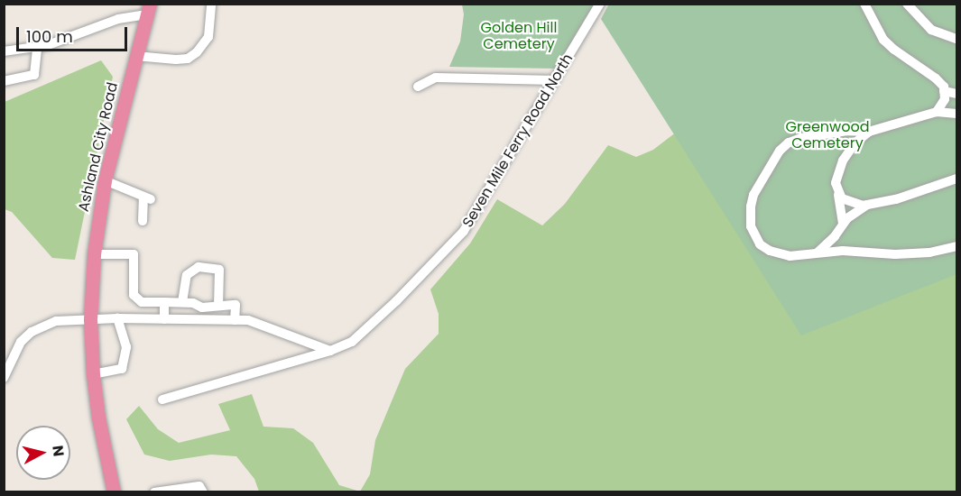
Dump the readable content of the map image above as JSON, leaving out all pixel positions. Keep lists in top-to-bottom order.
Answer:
{
  "streets": {
    "highway": ["Ashland City Road"],
    "street": ["Seven Mile Ferry Road North"]
  },
  "parks": ["Golden Hill Cemetery", "Greenwood Cemetery"],
  "scale_bar": "100 m",
  "north": "right"
}
